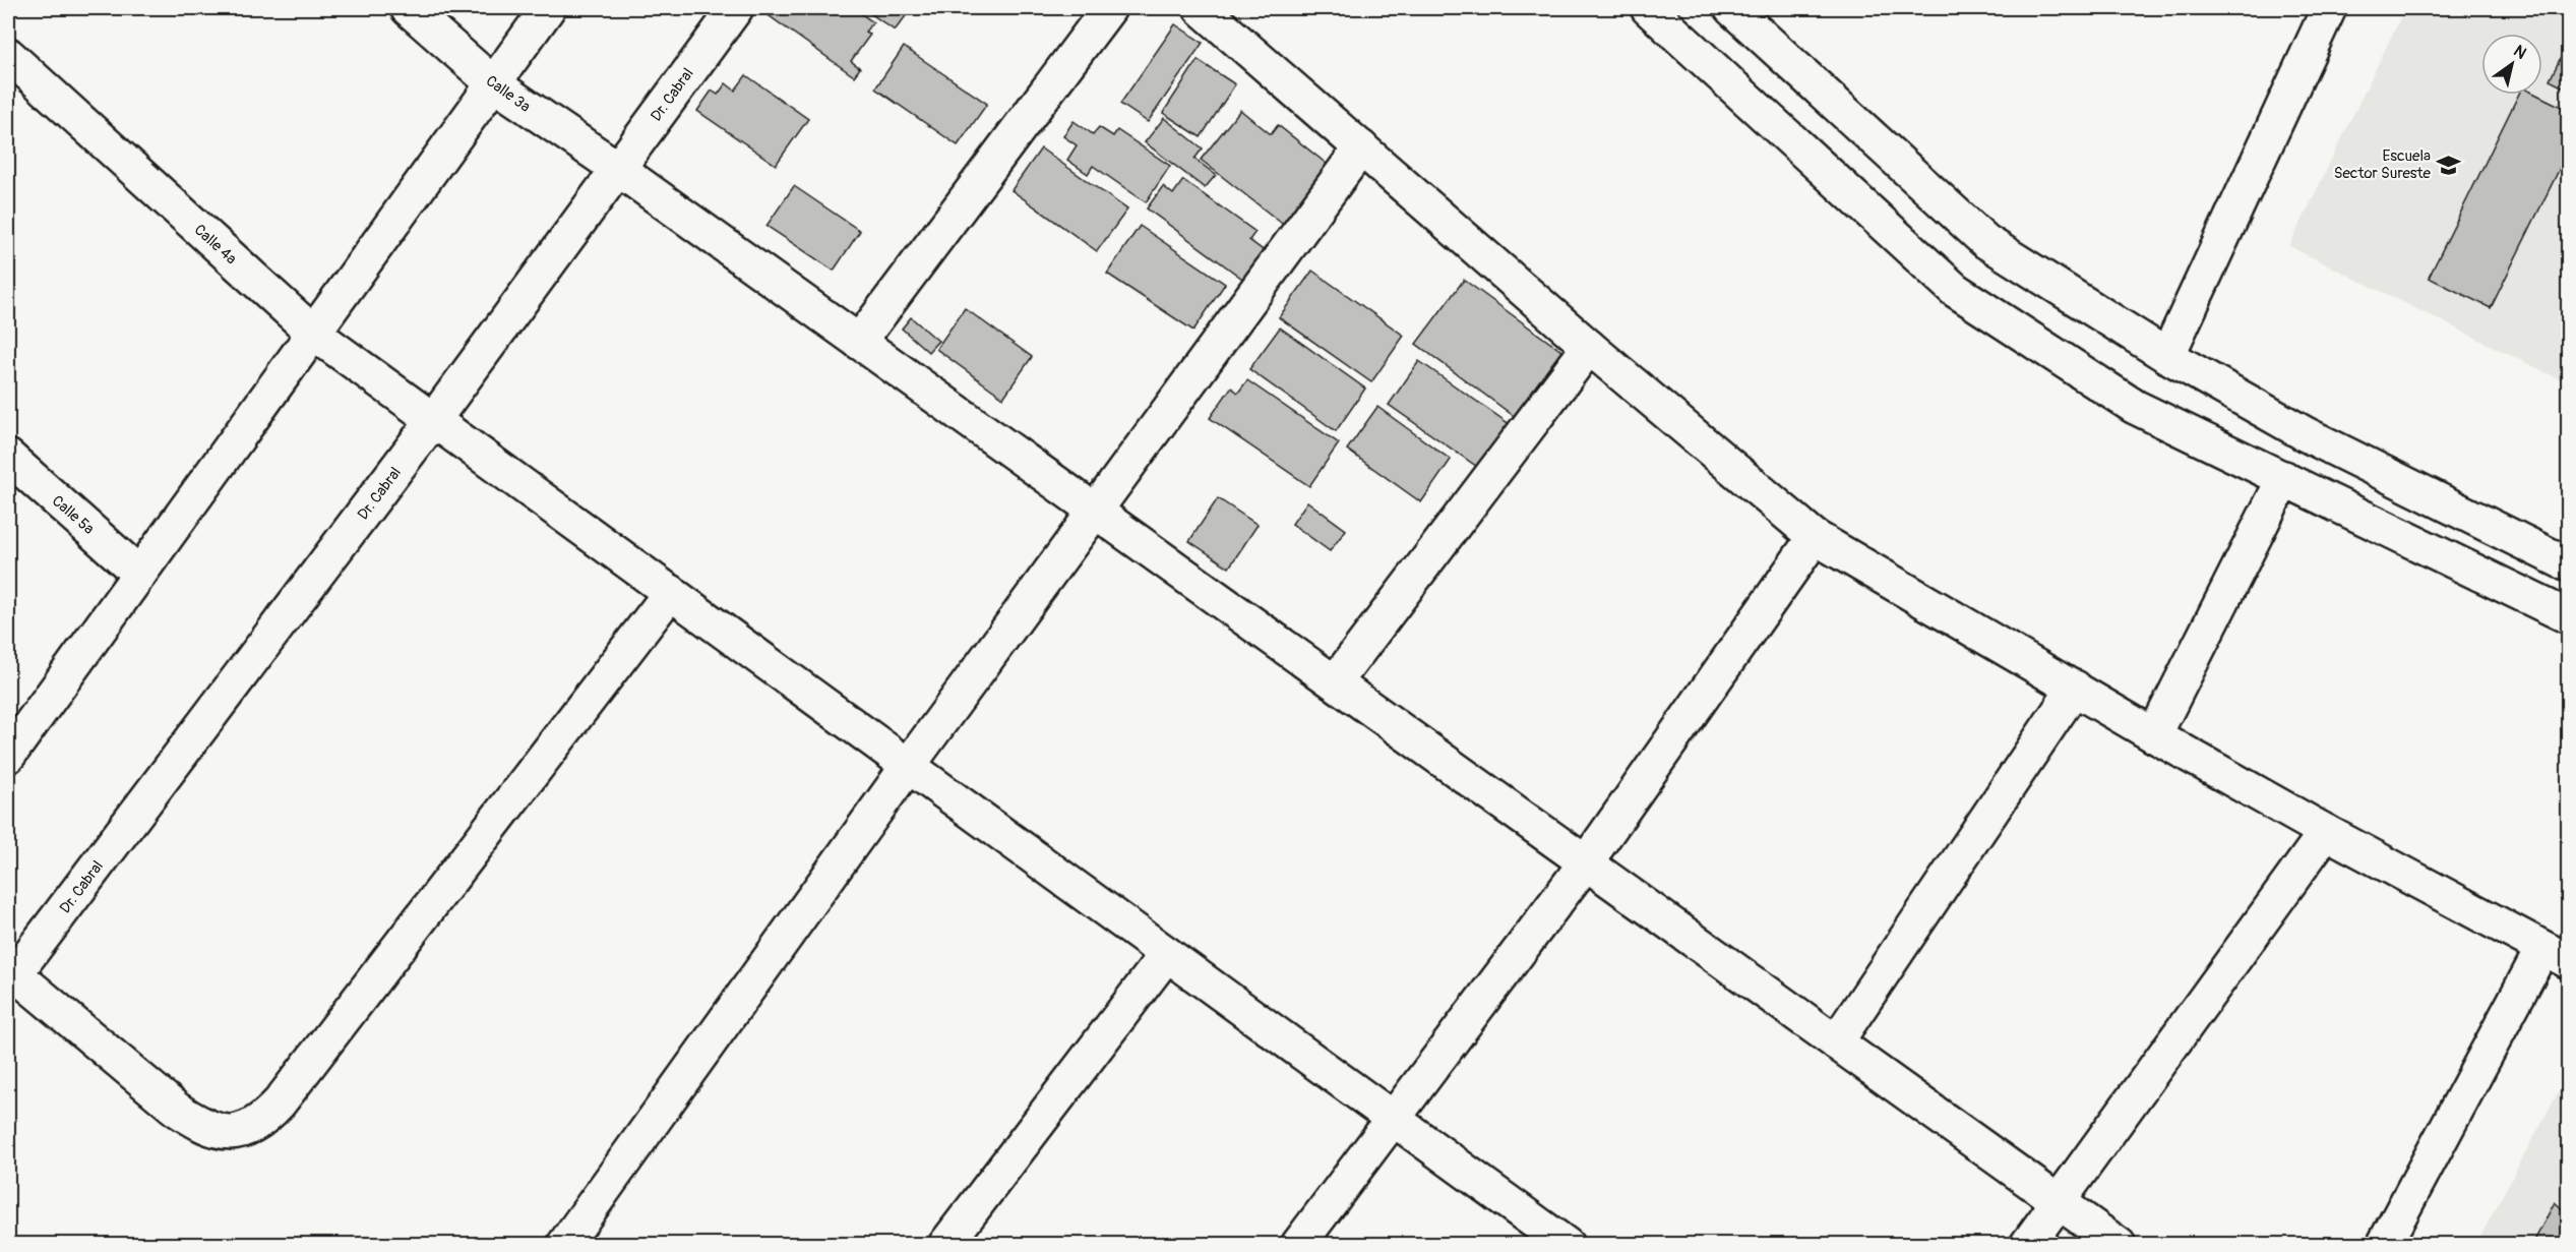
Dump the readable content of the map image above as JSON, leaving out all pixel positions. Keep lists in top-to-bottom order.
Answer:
{
  "streets": {
    "street": [
      "Calle 3ª",
      "Dr. Cabral",
      "Calle 4ª",
      "Calle 5ª"
    ]
  },
  "crossings": [
    ["Calle 3ª", "Dr. Cabral"],
    ["Dr. Cabral", "Calle 4ª"]
  ],
  "places": {
    "school or university": ["Escuela Sector Sureste"]
  },
  "north": "top right"
}
